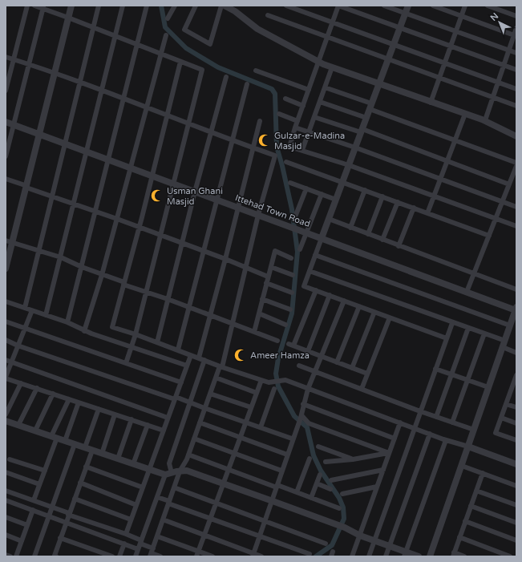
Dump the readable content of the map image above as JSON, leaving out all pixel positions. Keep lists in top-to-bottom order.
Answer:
{
  "streets": {
    "street": ["Ittehad Town Road"]
  },
  "places": {
    "mosque": ["Gulzar-e-Madina Masjid", "Usman Ghani Masjid", "Ameer Hamza"]
  },
  "north": "top left"
}
